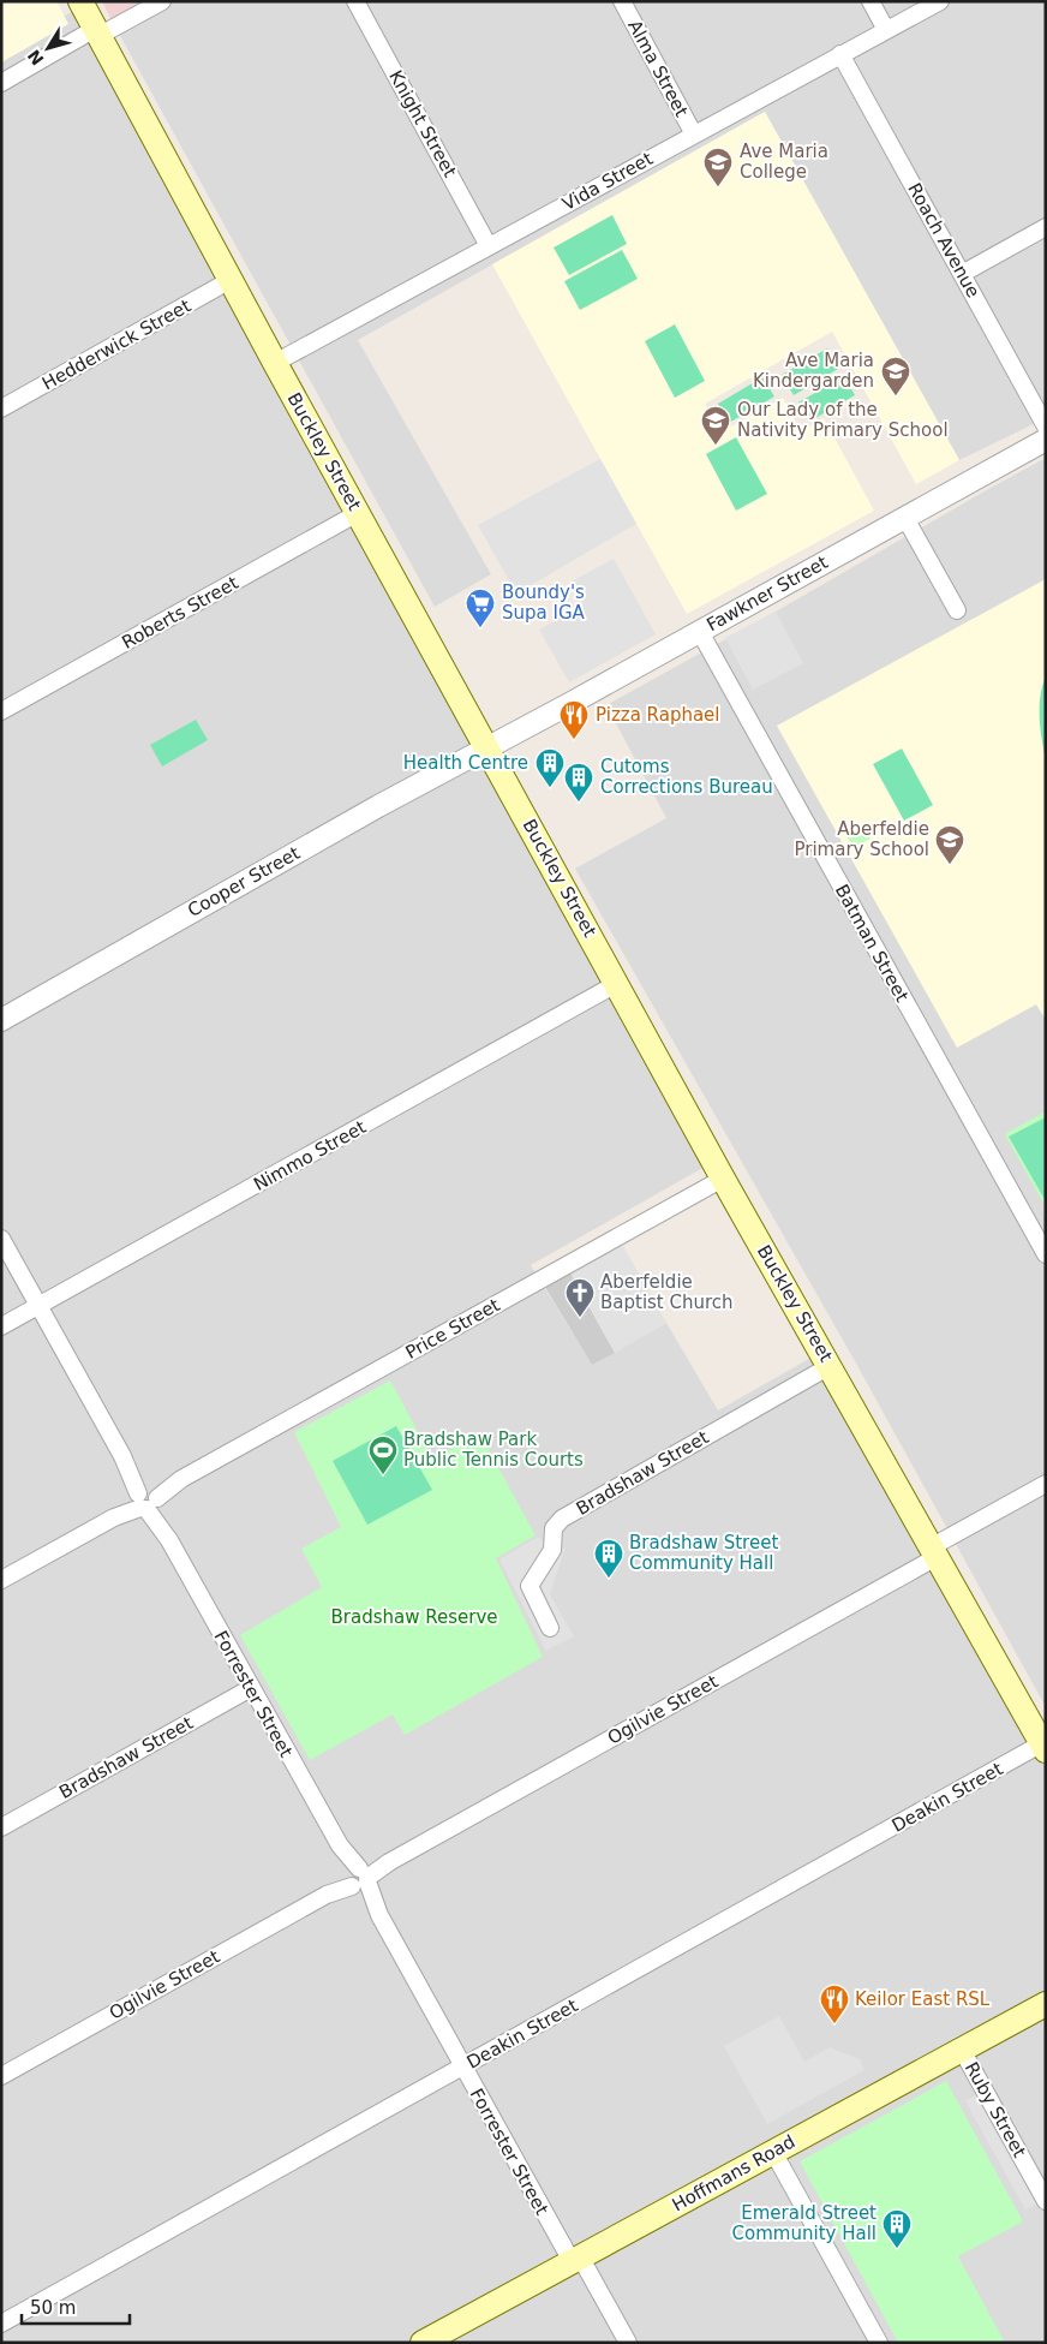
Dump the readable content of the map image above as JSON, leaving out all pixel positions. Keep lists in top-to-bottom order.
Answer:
{
  "streets": {
    "main road": ["Buckley Street", "Hoffmans Road"],
    "street": [
      "Alma Street",
      "Knight Street",
      "Vida Street",
      "Roach Avenue",
      "Hedderwick Street",
      "Fawkner Street",
      "Roberts Street",
      "Cooper Street",
      "Batman Street",
      "Nimmo Street",
      "Price Street",
      "Bradshaw Street",
      "Forrester Street",
      "Ogilvie Street",
      "Deakin Street",
      "Ruby Street"
    ]
  },
  "crossings": [
    ["Alma Street", "Vida Street"],
    ["Knight Street", "Vida Street"],
    ["Vida Street", "Roach Avenue"],
    ["Vida Street", "Buckley Street"],
    ["Hedderwick Street", "Buckley Street"],
    ["Buckley Street", "Fawkner Street"],
    ["Buckley Street", "Roberts Street"],
    ["Buckley Street", "Cooper Street"],
    ["Buckley Street", "Nimmo Street"],
    ["Buckley Street", "Price Street"],
    ["Buckley Street", "Bradshaw Street"],
    ["Buckley Street", "Ogilvie Street"],
    ["Buckley Street", "Deakin Street"],
    ["Fawkner Street", "Cooper Street"],
    ["Fawkner Street", "Batman Street"],
    ["Nimmo Street", "Forrester Street"],
    ["Price Street", "Forrester Street"],
    ["Bradshaw Street", "Forrester Street"],
    ["Forrester Street", "Ogilvie Street"],
    ["Forrester Street", "Deakin Street"],
    ["Forrester Street", "Hoffmans Road"],
    ["Ruby Street", "Hoffmans Road"]
  ],
  "parks": ["Bradshaw Reserve"],
  "places": {
    "school or university": [
      "Ave Maria College",
      "Ave Maria Kindergarden",
      "Our Lady of the Nativity Primary School",
      "Aberfeldie Primary School"
    ],
    "supermarket": ["Boundy's Supa IGA"],
    "restaurant": ["Pizza Raphael", "Keilor East RSL"],
    "building": [
      "Health Centre",
      "Cutoms Corrections Bureau",
      "Bradshaw Street Community Hall",
      "Emerald Street Community Hall"
    ],
    "church": ["Aberfeldie Baptist Church"],
    "sports": ["Bradshaw Park Public Tennis Courts"]
  },
  "scale_bar": "50 m",
  "north": "bottom left"
}
